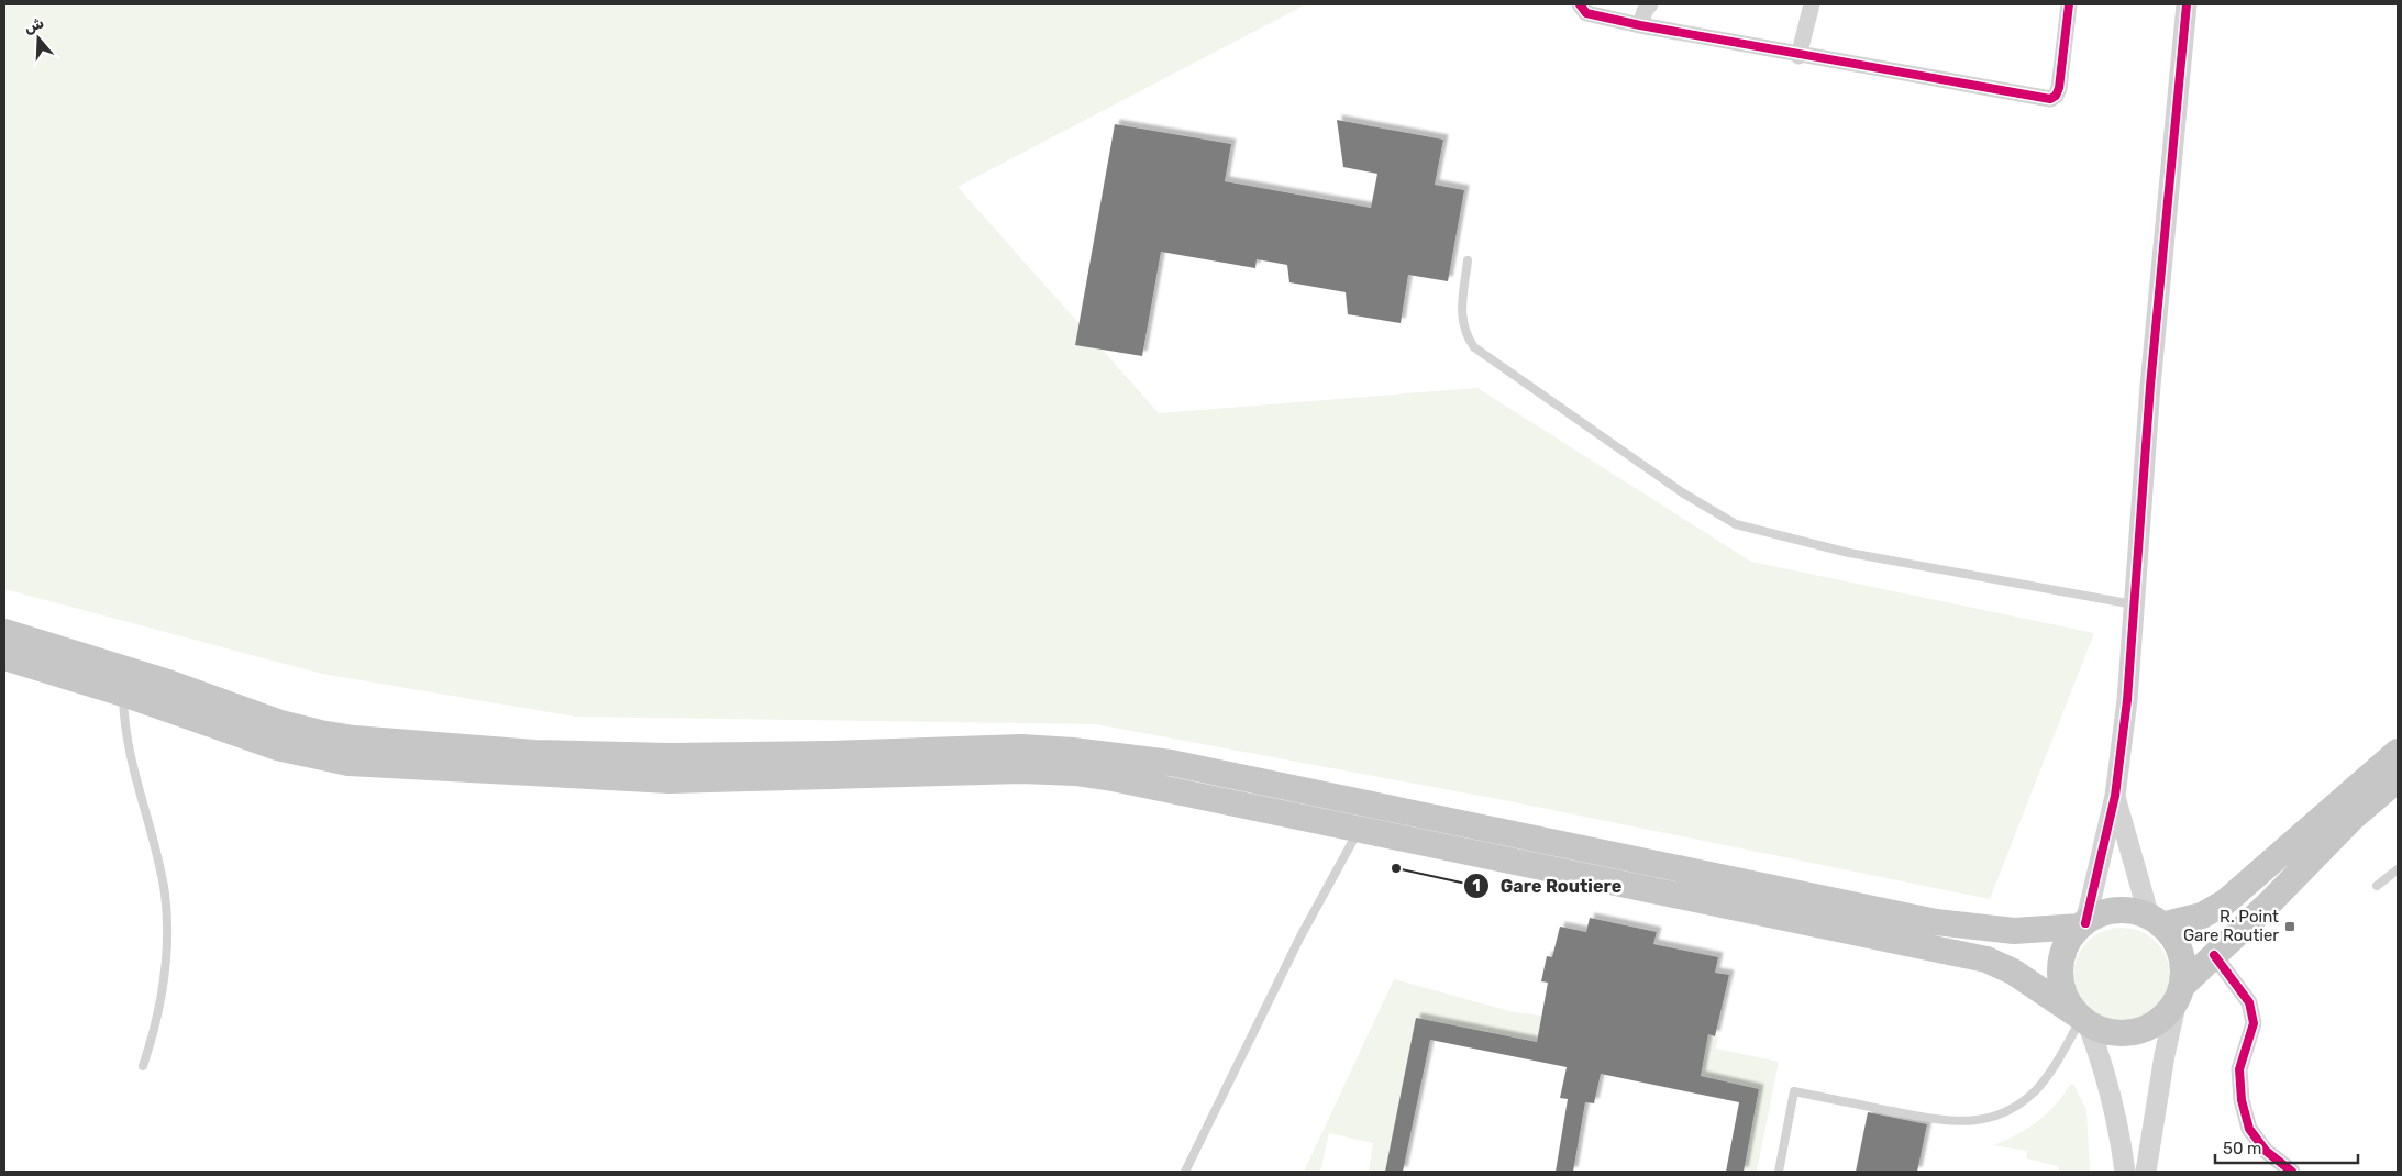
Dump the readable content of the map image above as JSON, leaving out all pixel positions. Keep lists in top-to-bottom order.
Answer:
{
  "places": {
    "other": ["Gare Routiere"],
    "transit": ["R. Point Gare Routier"]
  },
  "scale_bar": "50 m",
  "north": "top"
}
